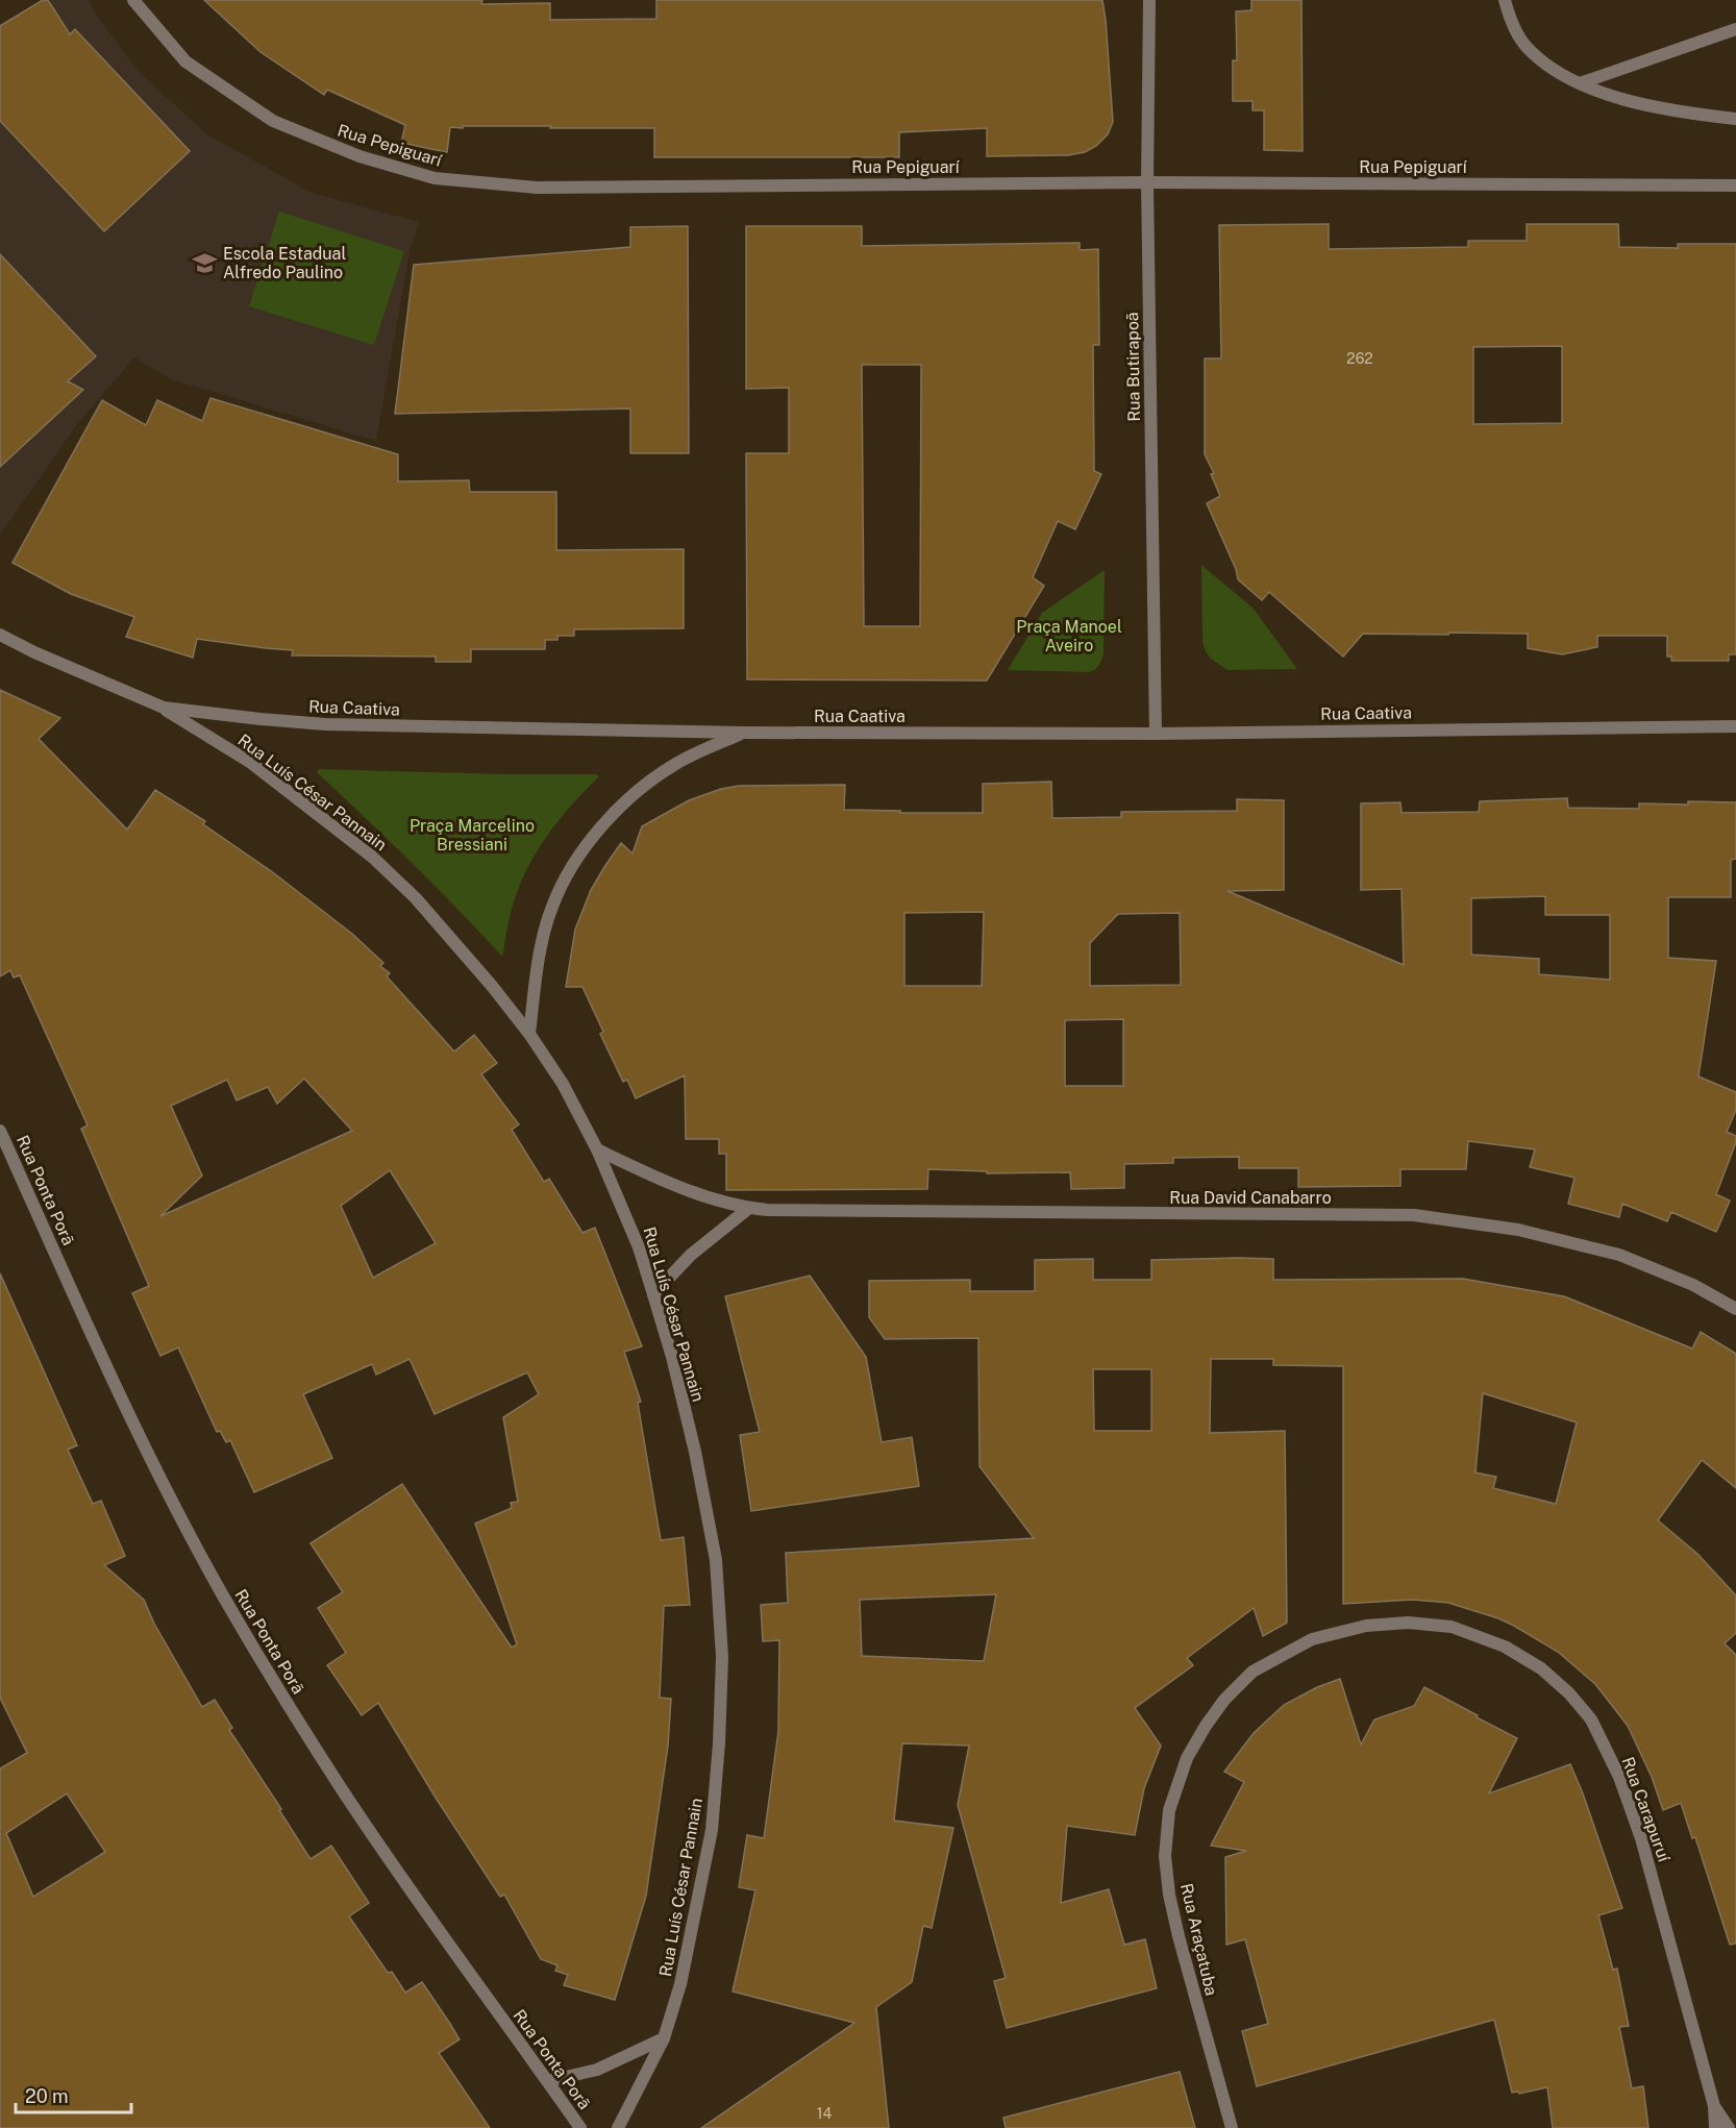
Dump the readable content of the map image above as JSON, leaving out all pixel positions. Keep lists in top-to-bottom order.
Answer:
{
  "streets": {
    "street": [
      "Rua Pepiguarí",
      "Rua Butirapoã",
      "Rua Caativa",
      "Rua Luís César Pannain",
      "Rua Ponta Porã",
      "Rua David Canabarro",
      "Rua Carapuruí",
      "Rua Araçatuba"
    ]
  },
  "crossings": [
    ["Rua Pepiguarí", "Rua Butirapoã"],
    ["Rua Butirapoã", "Rua Caativa"],
    ["Rua Caativa", "Rua Luís César Pannain"],
    ["Rua Luís César Pannain", "Rua David Canabarro"],
    ["Rua Carapuruí", "Rua Araçatuba"]
  ],
  "parks": ["Praça Manoel Aveiro", "Praça Marcelino Bressiani"],
  "places": {
    "school or university": ["Escola Estadual Alfredo Paulino"]
  },
  "house_numbers": ["262", "14"],
  "scale_bar": "20 m"
}
